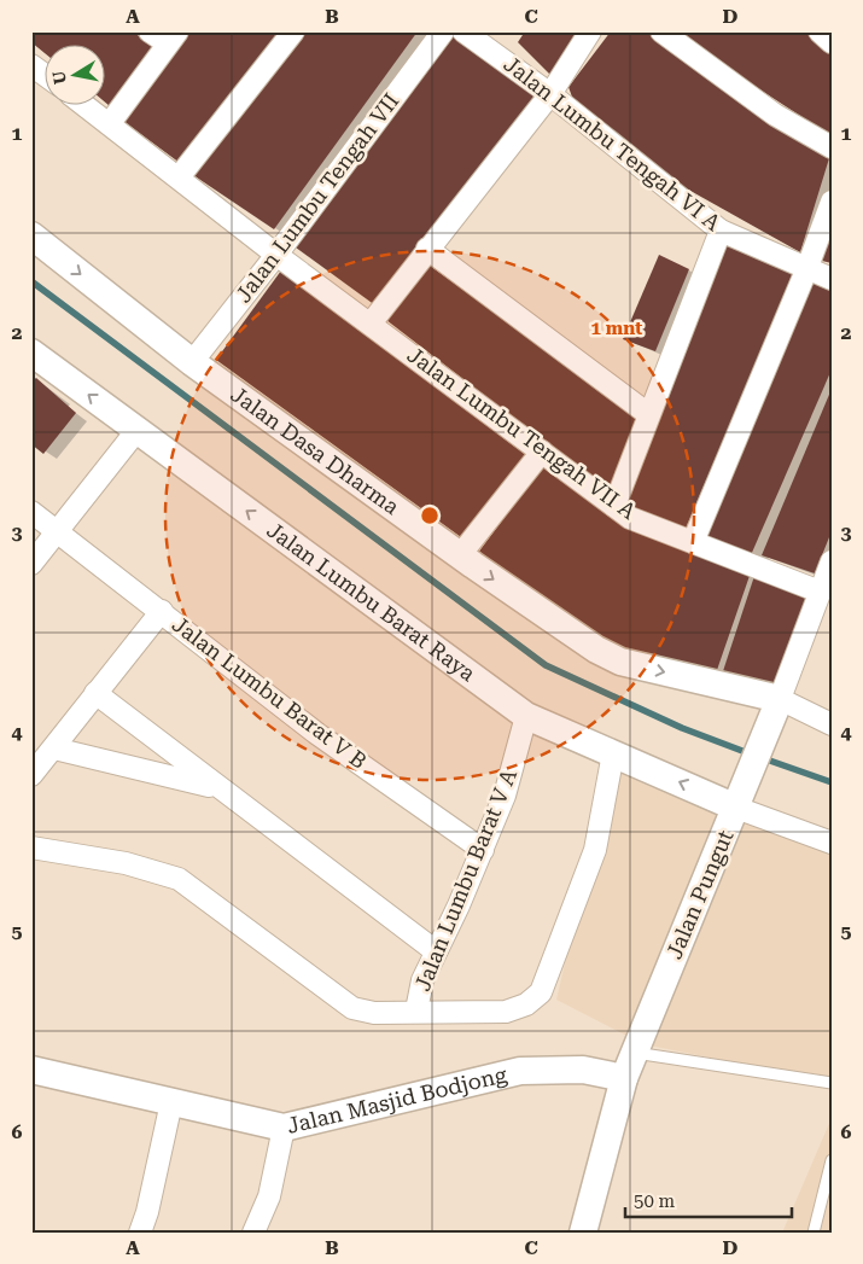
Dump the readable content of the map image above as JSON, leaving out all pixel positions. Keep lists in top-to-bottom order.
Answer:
{
  "streets": {
    "street": [
      "Jalan Lumbu Tengah VI A",
      "Jalan Lumbu Tengah VII",
      "Jalan Lumbu Tengah VII A",
      "Jalan Dasa Dharma",
      "Jalan Lumbu Barat Raya",
      "Jalan Lumbu Barat V B",
      "Jalan Lumbu Barat V A",
      "Jalan Pungut",
      "Jalan Masjid Bodjong"
    ]
  },
  "crossings": [
    ["Jalan Lumbu Tengah VII", "Jalan Lumbu Tengah VII A"],
    ["Jalan Lumbu Tengah VII", "Jalan Dasa Dharma"],
    ["Jalan Lumbu Tengah VII A", "Jalan Pungut"],
    ["Jalan Dasa Dharma", "Jalan Pungut"],
    ["Jalan Lumbu Barat Raya", "Jalan Lumbu Barat V A"],
    ["Jalan Lumbu Barat Raya", "Jalan Pungut"],
    ["Jalan Lumbu Barat V B", "Jalan Lumbu Barat V A"],
    ["Jalan Pungut", "Jalan Masjid Bodjong"]
  ],
  "one_way": ["Jalan Dasa Dharma"],
  "scale_bar": "50 m",
  "north": "left",
  "grid": {
    "columns": [
      "A",
      "B",
      "C",
      "D"
    ],
    "rows": [
      "1",
      "2",
      "3",
      "4",
      "5",
      "6"
    ]
  },
  "rings": ["1 mnt"]
}
